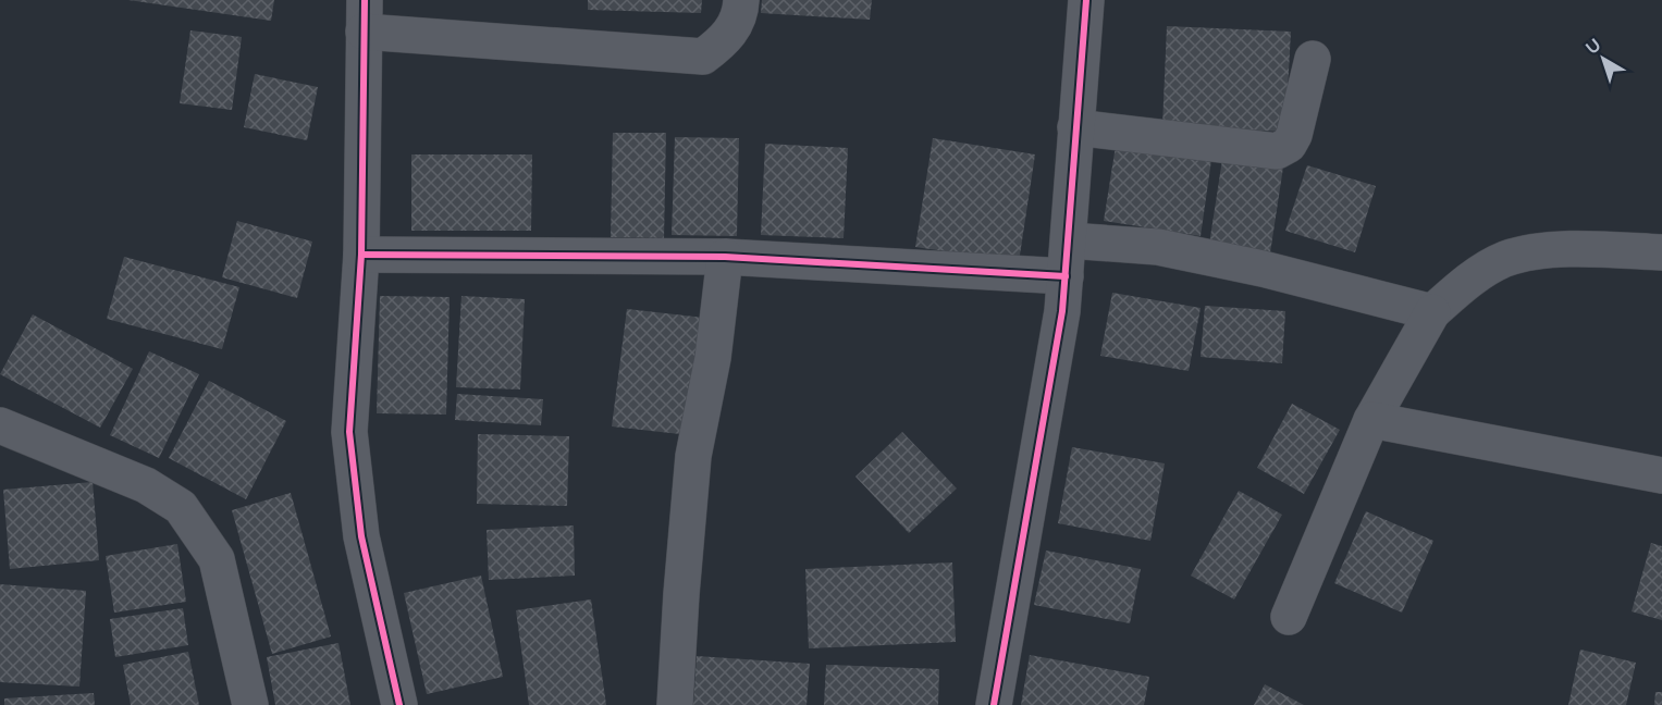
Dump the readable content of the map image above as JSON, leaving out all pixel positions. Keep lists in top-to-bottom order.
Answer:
{
  "north": "top left"
}
